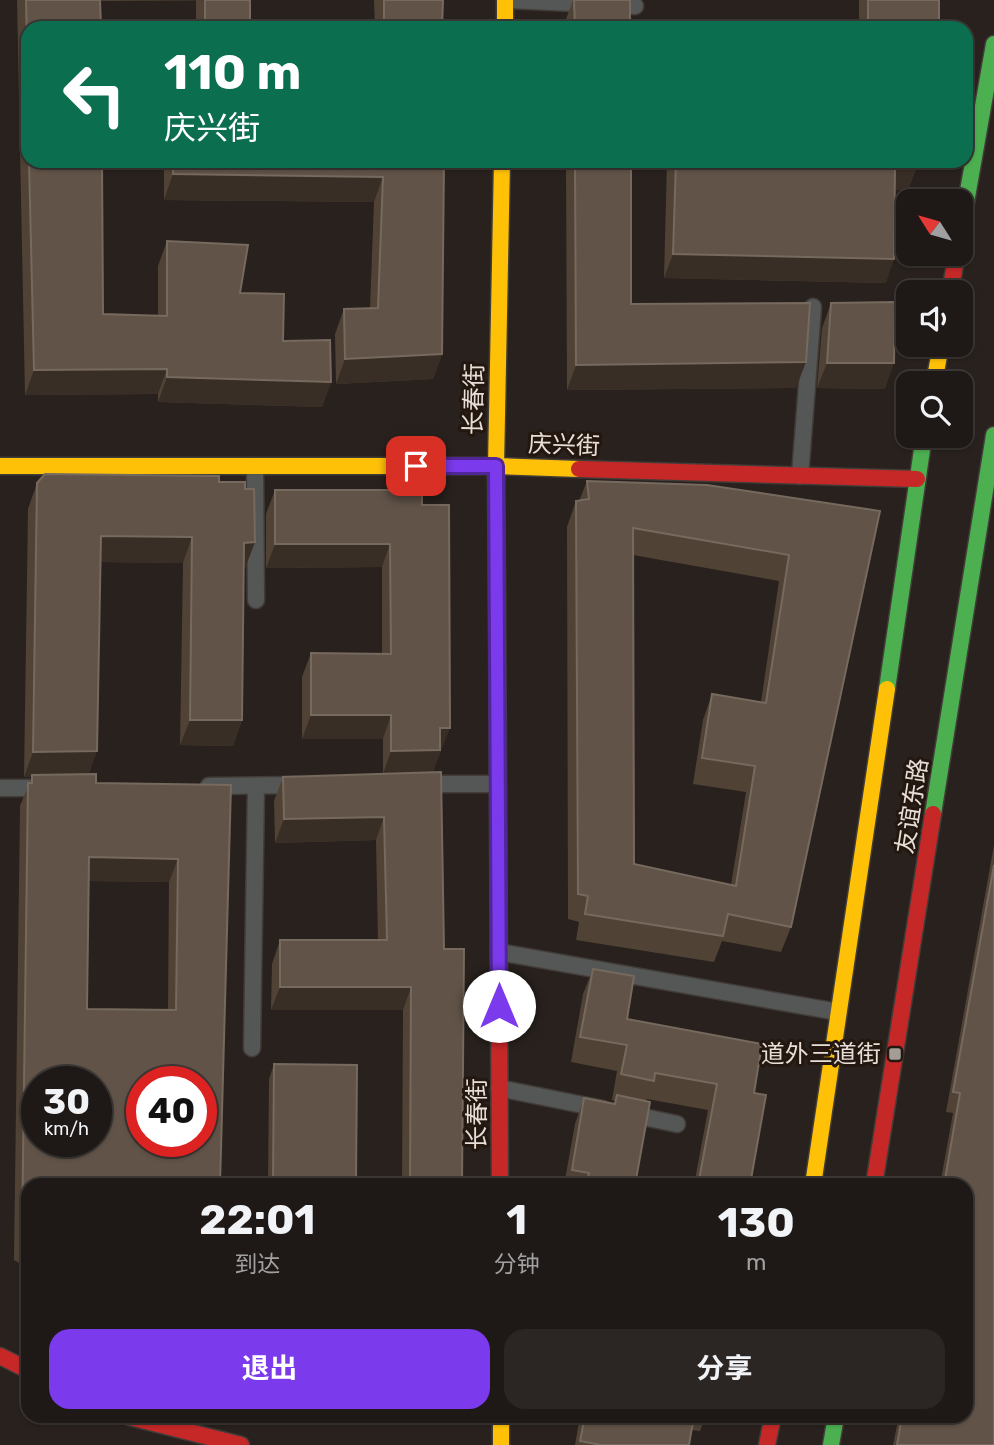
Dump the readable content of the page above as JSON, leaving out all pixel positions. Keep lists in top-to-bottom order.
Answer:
{
  "streets": {
    "main road": ["长春街", "庆兴街", "友谊东路"]
  },
  "crossings": [
    ["长春街", "庆兴街"],
    ["庆兴街", "友谊东路"]
  ],
  "places": {
    "transit": ["道外三道街"]
  },
  "north": "top left",
  "page": {
    "turn": ["110 m", "庆兴街"],
    "speed": "30 km/h",
    "limit": "40",
    "eta": [
      "22:01",
      "到达",
      "1",
      "分钟",
      "130",
      "m"
    ],
    "buttons": ["退出", "分享"]
  }
}
